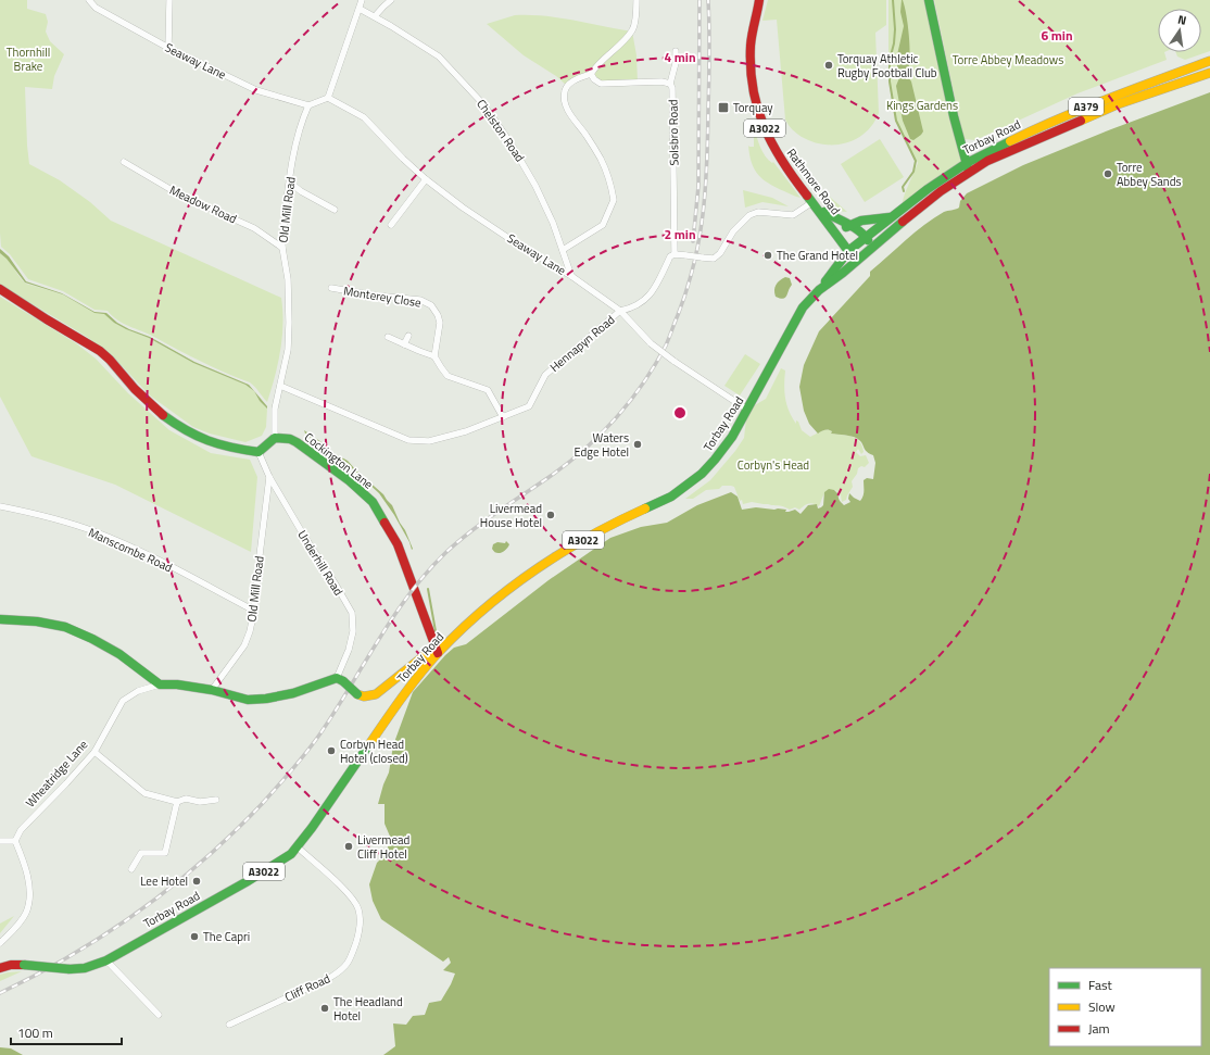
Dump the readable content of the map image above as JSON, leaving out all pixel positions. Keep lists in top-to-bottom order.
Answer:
{
  "streets": {
    "main road": [
      "A379",
      "A3022",
      "Torbay Road",
      "Rathmore Road",
      "Cockington Lane",
      "Wheatridge Lane"
    ],
    "street": [
      "Seaway Lane",
      "Chelston Road",
      "Solsbro Road",
      "Meadow Road",
      "Old Mill Road",
      "Monterey Close",
      "Hennapyn Road",
      "Manscombe Road",
      "Underhill Road",
      "Cliff Road"
    ]
  },
  "crossings": [
    ["Seaway Lane", "Chelston Road"],
    ["Seaway Lane", "Torbay Road"],
    ["Seaway Lane", "Old Mill Road"],
    ["Seaway Lane", "Hennapyn Road"],
    ["A3022", "Torbay Road"],
    ["A3022", "Rathmore Road"],
    ["Solsbro Road", "Hennapyn Road"],
    ["Torbay Road", "Rathmore Road"],
    ["Torbay Road", "Cockington Lane"],
    ["Torbay Road", "Cliff Road"],
    ["Meadow Road", "Old Mill Road"],
    ["Old Mill Road", "Hennapyn Road"],
    ["Old Mill Road", "Cockington Lane"],
    ["Old Mill Road", "Manscombe Road"],
    ["Old Mill Road", "Underhill Road"],
    ["Old Mill Road", "Wheatridge Lane"],
    ["Underhill Road", "Wheatridge Lane"]
  ],
  "parks": [
    "Thornhill Brake",
    "Torre Abbey Meadows",
    "Kings Gardens",
    "Corbyn's Head"
  ],
  "places": {
    "other": [
      "Torquay Athletic Rugby Football Club",
      "Torre Abbey Sands",
      "The Grand Hotel",
      "Waters Edge Hotel",
      "Livermead House Hotel",
      "Corbyn Head Hotel (closed)",
      "Livermead Cliff Hotel",
      "Lee Hotel",
      "The Capri",
      "The Headland Hotel"
    ],
    "transit": ["Torquay"]
  },
  "legend": ["Fast", "Slow", "Jam"],
  "scale_bar": "100 m",
  "north": "top",
  "rings": ["6 min", "4 min", "2 min"]
}
